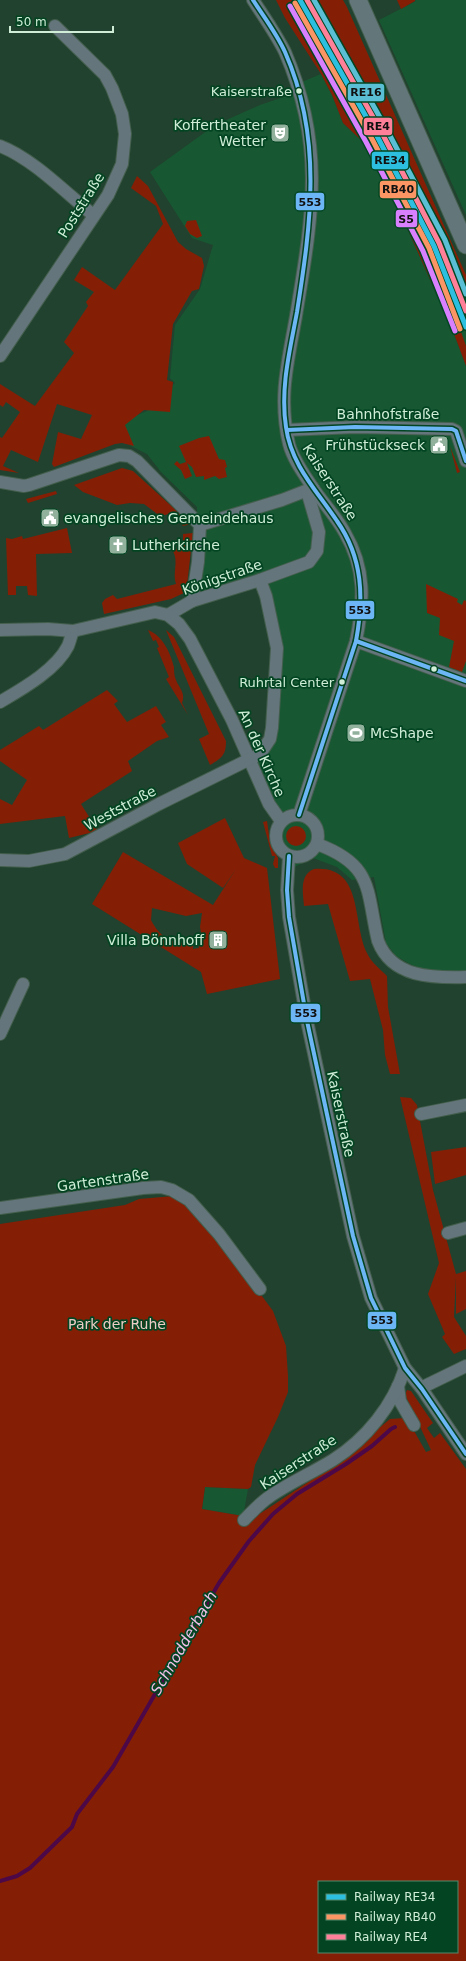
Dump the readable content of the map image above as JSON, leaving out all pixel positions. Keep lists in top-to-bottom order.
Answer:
{
  "streets": {
    "street": [
      "Poststraße",
      "Bahnhofstraße",
      "Kaiserstraße",
      "Königstraße",
      "An der Kirche",
      "Weststraße",
      "Gartenstraße"
    ]
  },
  "crossings": [
    ["Bahnhofstraße", "Kaiserstraße"],
    ["Kaiserstraße", "Königstraße"],
    ["Kaiserstraße", "An der Kirche"],
    ["Königstraße", "An der Kirche"],
    ["Königstraße", "Weststraße"],
    ["An der Kirche", "Weststraße"]
  ],
  "water": ["Schnodderbach"],
  "parks": ["Park der Ruhe"],
  "places": {
    "other": ["Kaiserstraße", "Ruhrtal Center"],
    "theatre": ["Koffertheater Wetter"],
    "public building": ["Frühstückseck", "evangelisches Gemeindehaus"],
    "church": ["Lutherkirche"],
    "sports": ["McShape"],
    "building": ["Villa Bönnhoff"]
  },
  "lines": [
    "rail line RE34",
    "rail line RE4",
    "transit line RE16",
    "transit line 553",
    "rail line RB40",
    "transit line S5"
  ],
  "legend": ["Railway RE34", "Railway RB40", "Railway RE4"],
  "scale_bar": "50 m"
}
